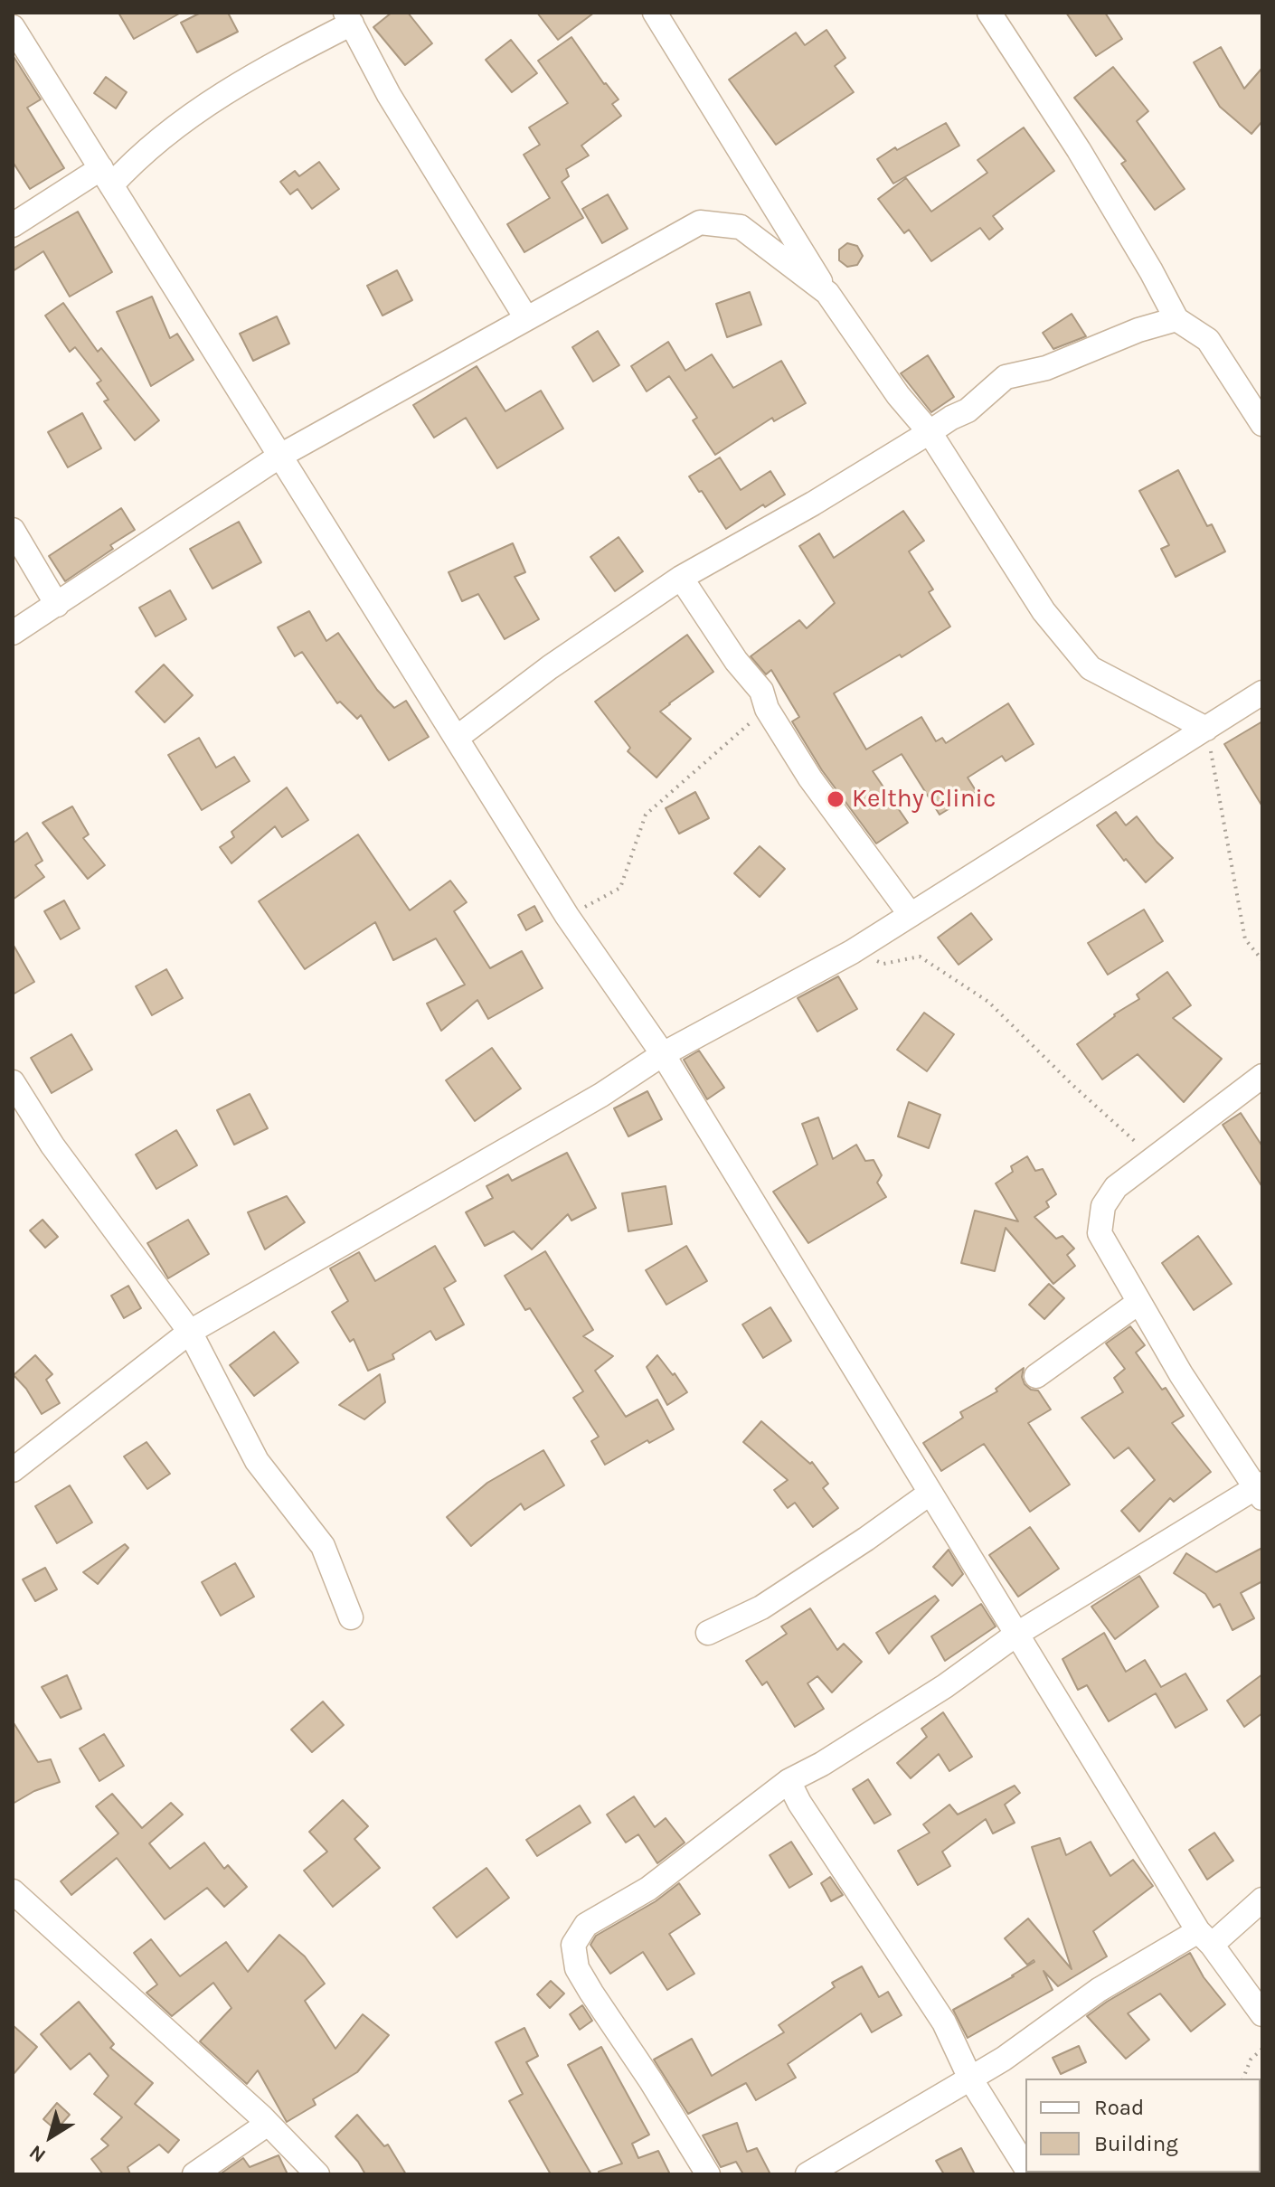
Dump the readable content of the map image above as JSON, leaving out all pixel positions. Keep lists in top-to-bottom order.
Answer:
{
  "places": ["Kelthy Clinic"],
  "legend": ["Road", "Building"],
  "north": "bottom left"
}
